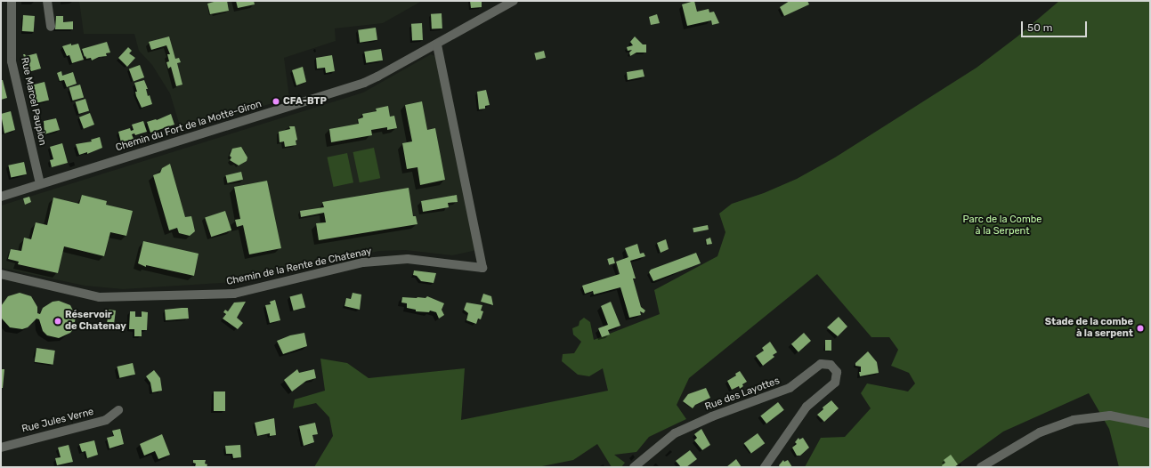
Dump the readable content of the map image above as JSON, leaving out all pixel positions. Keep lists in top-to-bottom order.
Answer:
{
  "streets": {
    "street": [
      "Rue Marcel Paupion",
      "Chemin du Fort de la Motte-Giron",
      "Chemin de la Rente de Chatenay",
      "Rue des Layottes",
      "Rue Jules Verne"
    ]
  },
  "crossings": [
    ["Rue Marcel Paupion", "Chemin du Fort de la Motte-Giron"],
    ["Chemin du Fort de la Motte-Giron", "Chemin de la Rente de Chatenay"]
  ],
  "parks": ["Parc de la Combe à la Serpent"],
  "places": ["CFA-BTP", "Réservoir de Chatenay", "Stade de la combe à la serpent"],
  "scale_bar": "50 m"
}
